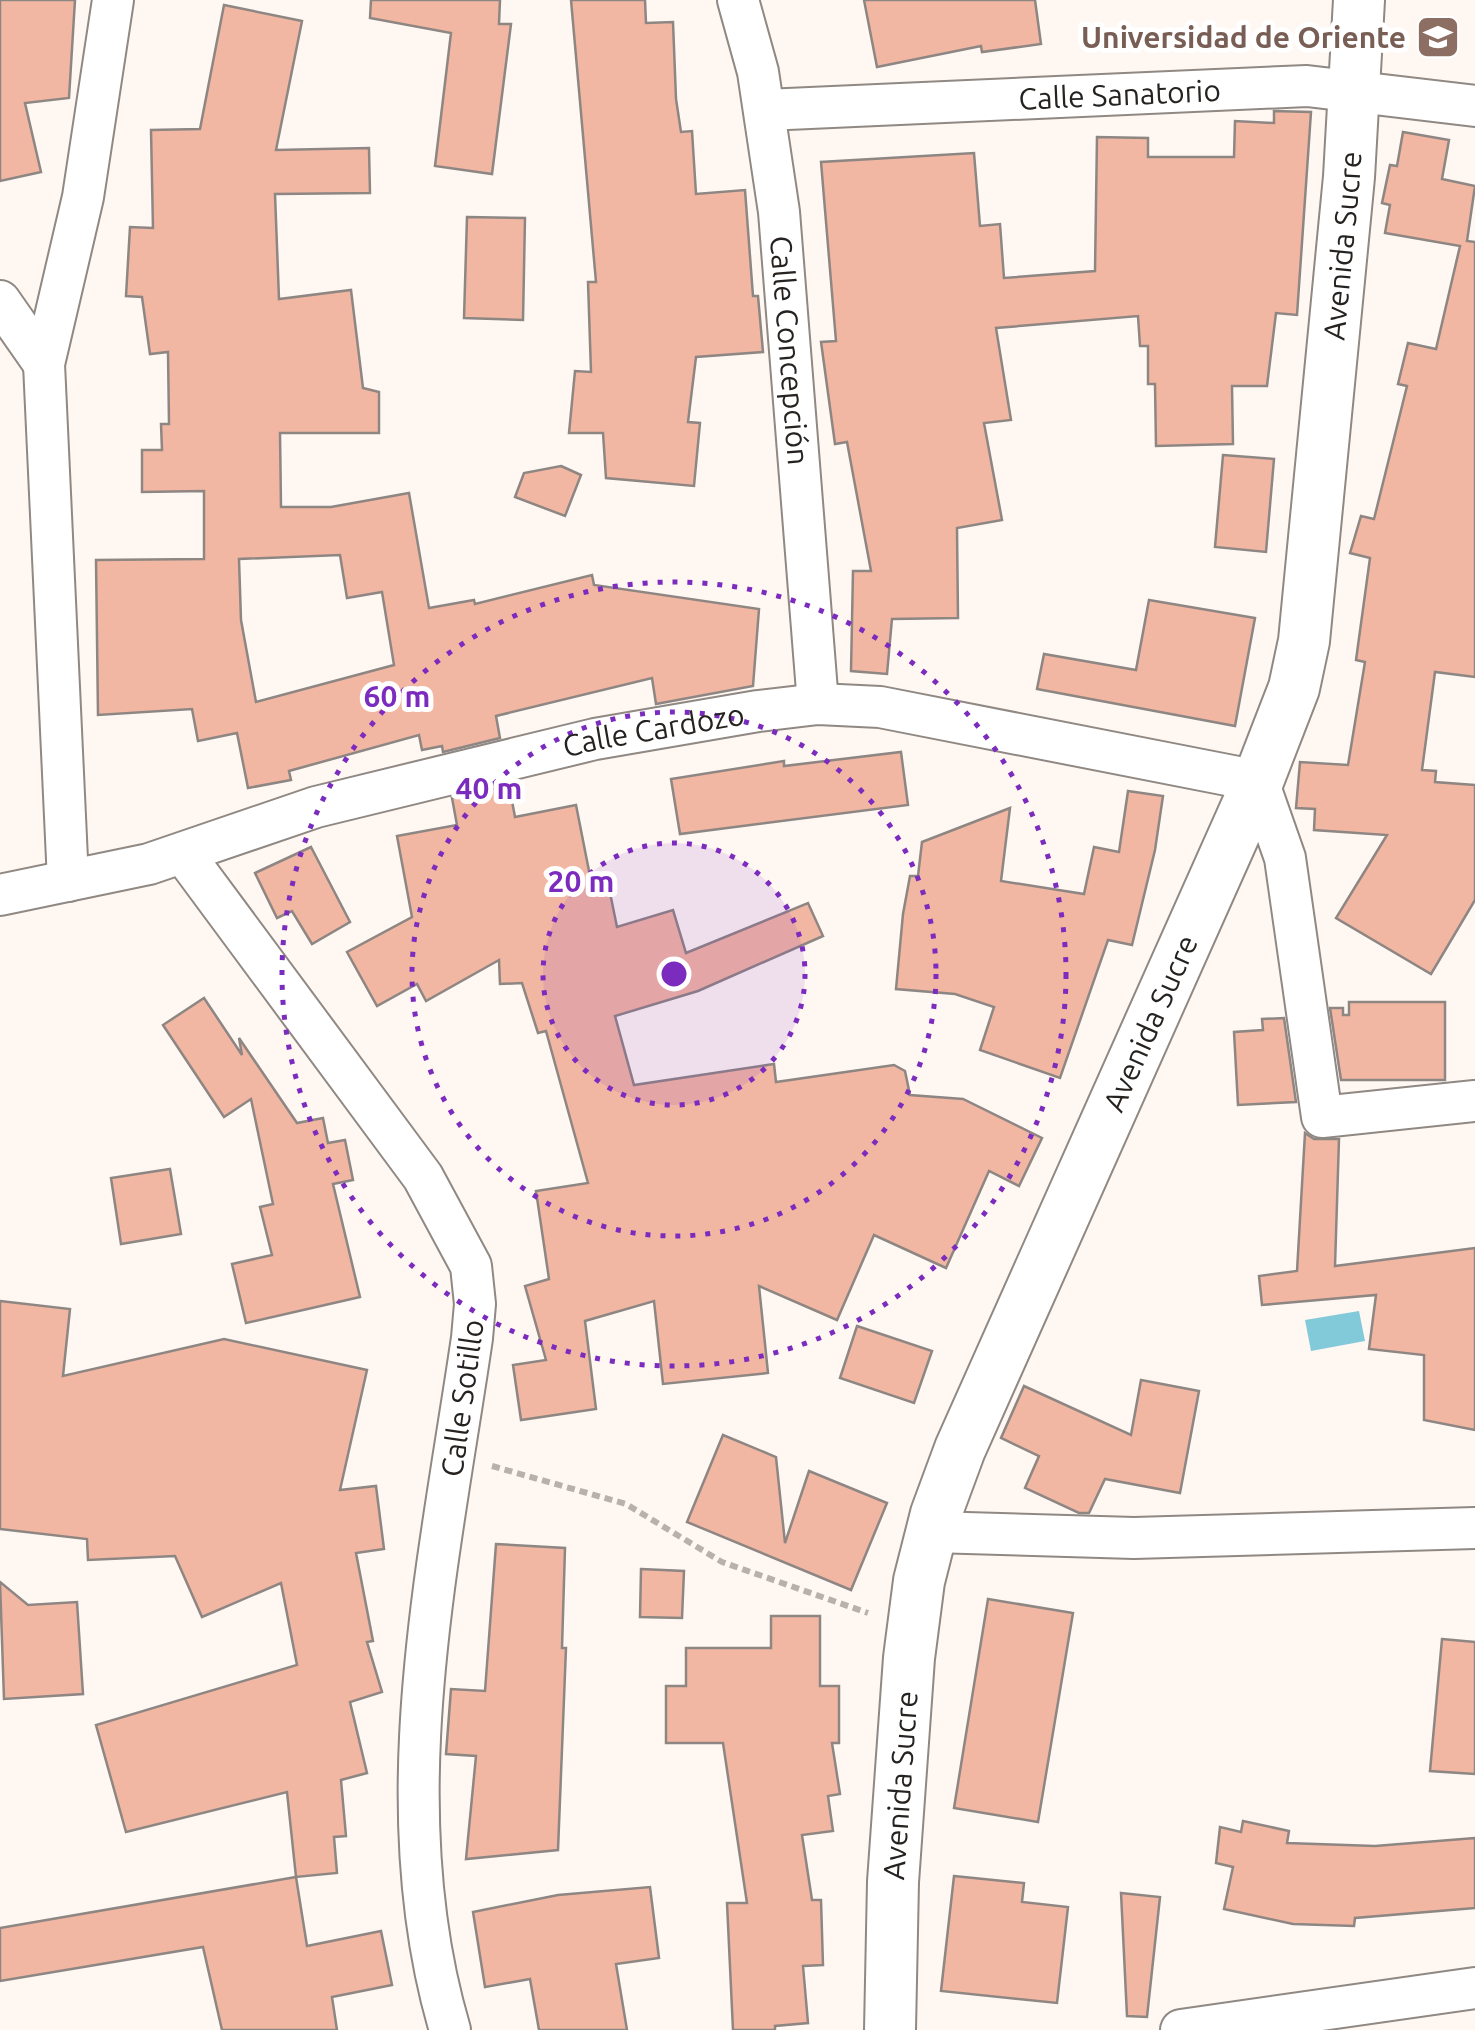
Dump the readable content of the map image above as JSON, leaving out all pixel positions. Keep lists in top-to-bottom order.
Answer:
{
  "streets": {
    "street": [
      "Calle Sanatorio",
      "Avenida Sucre",
      "Calle Concepción",
      "Calle Cardozo",
      "Calle Sotillo"
    ]
  },
  "crossings": [
    ["Calle Sanatorio", "Avenida Sucre"],
    ["Calle Sanatorio", "Calle Concepción"],
    ["Avenida Sucre", "Calle Cardozo"],
    ["Calle Concepción", "Calle Cardozo"],
    ["Calle Cardozo", "Calle Sotillo"]
  ],
  "places": {
    "school or university": ["Universidad de Oriente"]
  },
  "rings": ["60 m", "40 m", "20 m"]
}
